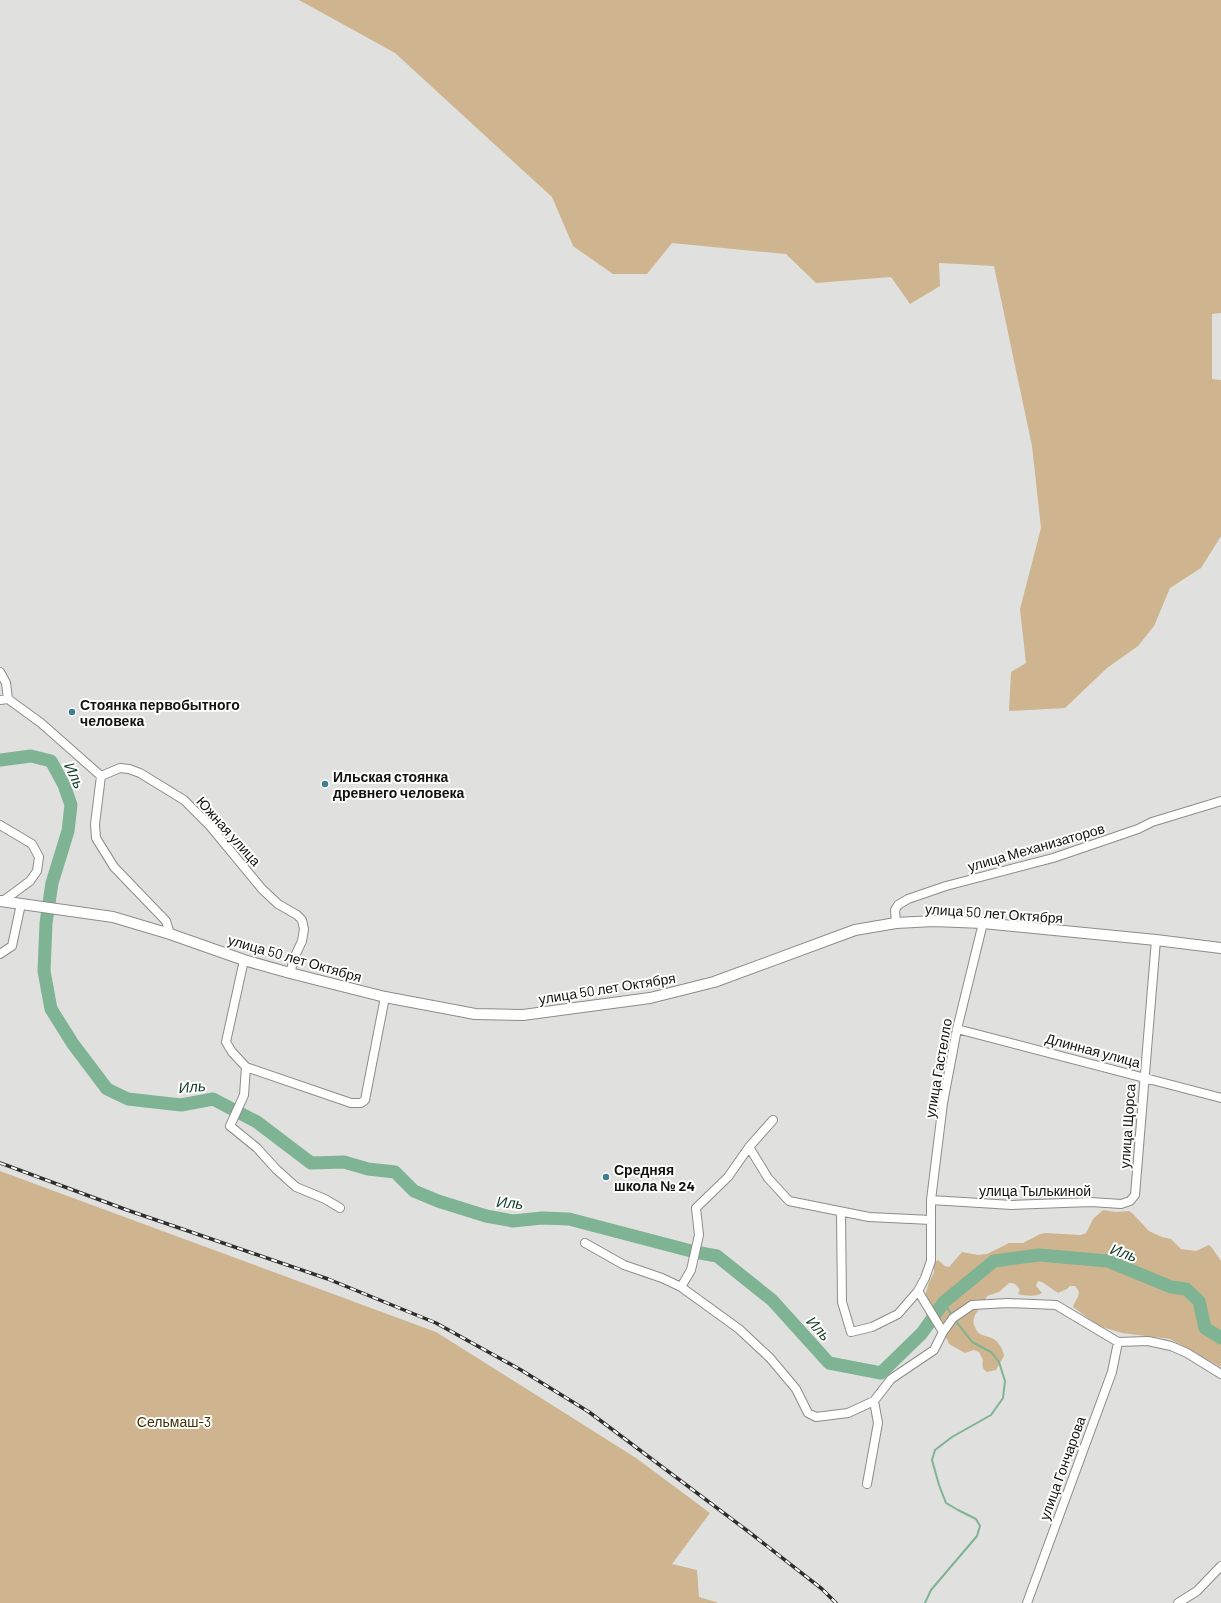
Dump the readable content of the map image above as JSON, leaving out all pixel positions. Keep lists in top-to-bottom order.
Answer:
{
  "streets": {
    "street": [
      "Южная улица",
      "улица Механизаторов",
      "улица 50 лет Октября",
      "Длинная улица",
      "улица Гастелло",
      "улица Щорса",
      "улица Тылькиной",
      "улица Гончарова"
    ]
  },
  "crossings": [
    ["Южная улица", "улица 50 лет Октября"],
    ["улица Механизаторов", "улица 50 лет Октября"],
    ["улица 50 лет Октября", "улица Гастелло"],
    ["улица 50 лет Октября", "улица Щорса"],
    ["Длинная улица", "улица Гастелло"],
    ["Длинная улица", "улица Щорса"],
    ["улица Гастелло", "улица Тылькиной"],
    ["улица Щорса", "улица Тылькиной"]
  ],
  "water": ["Иль"],
  "parks": ["Сельмаш-3"],
  "places": ["Стоянка первобытного человека", "Ильская стоянка древнего человека", "Средняя школа № 24"]
}
